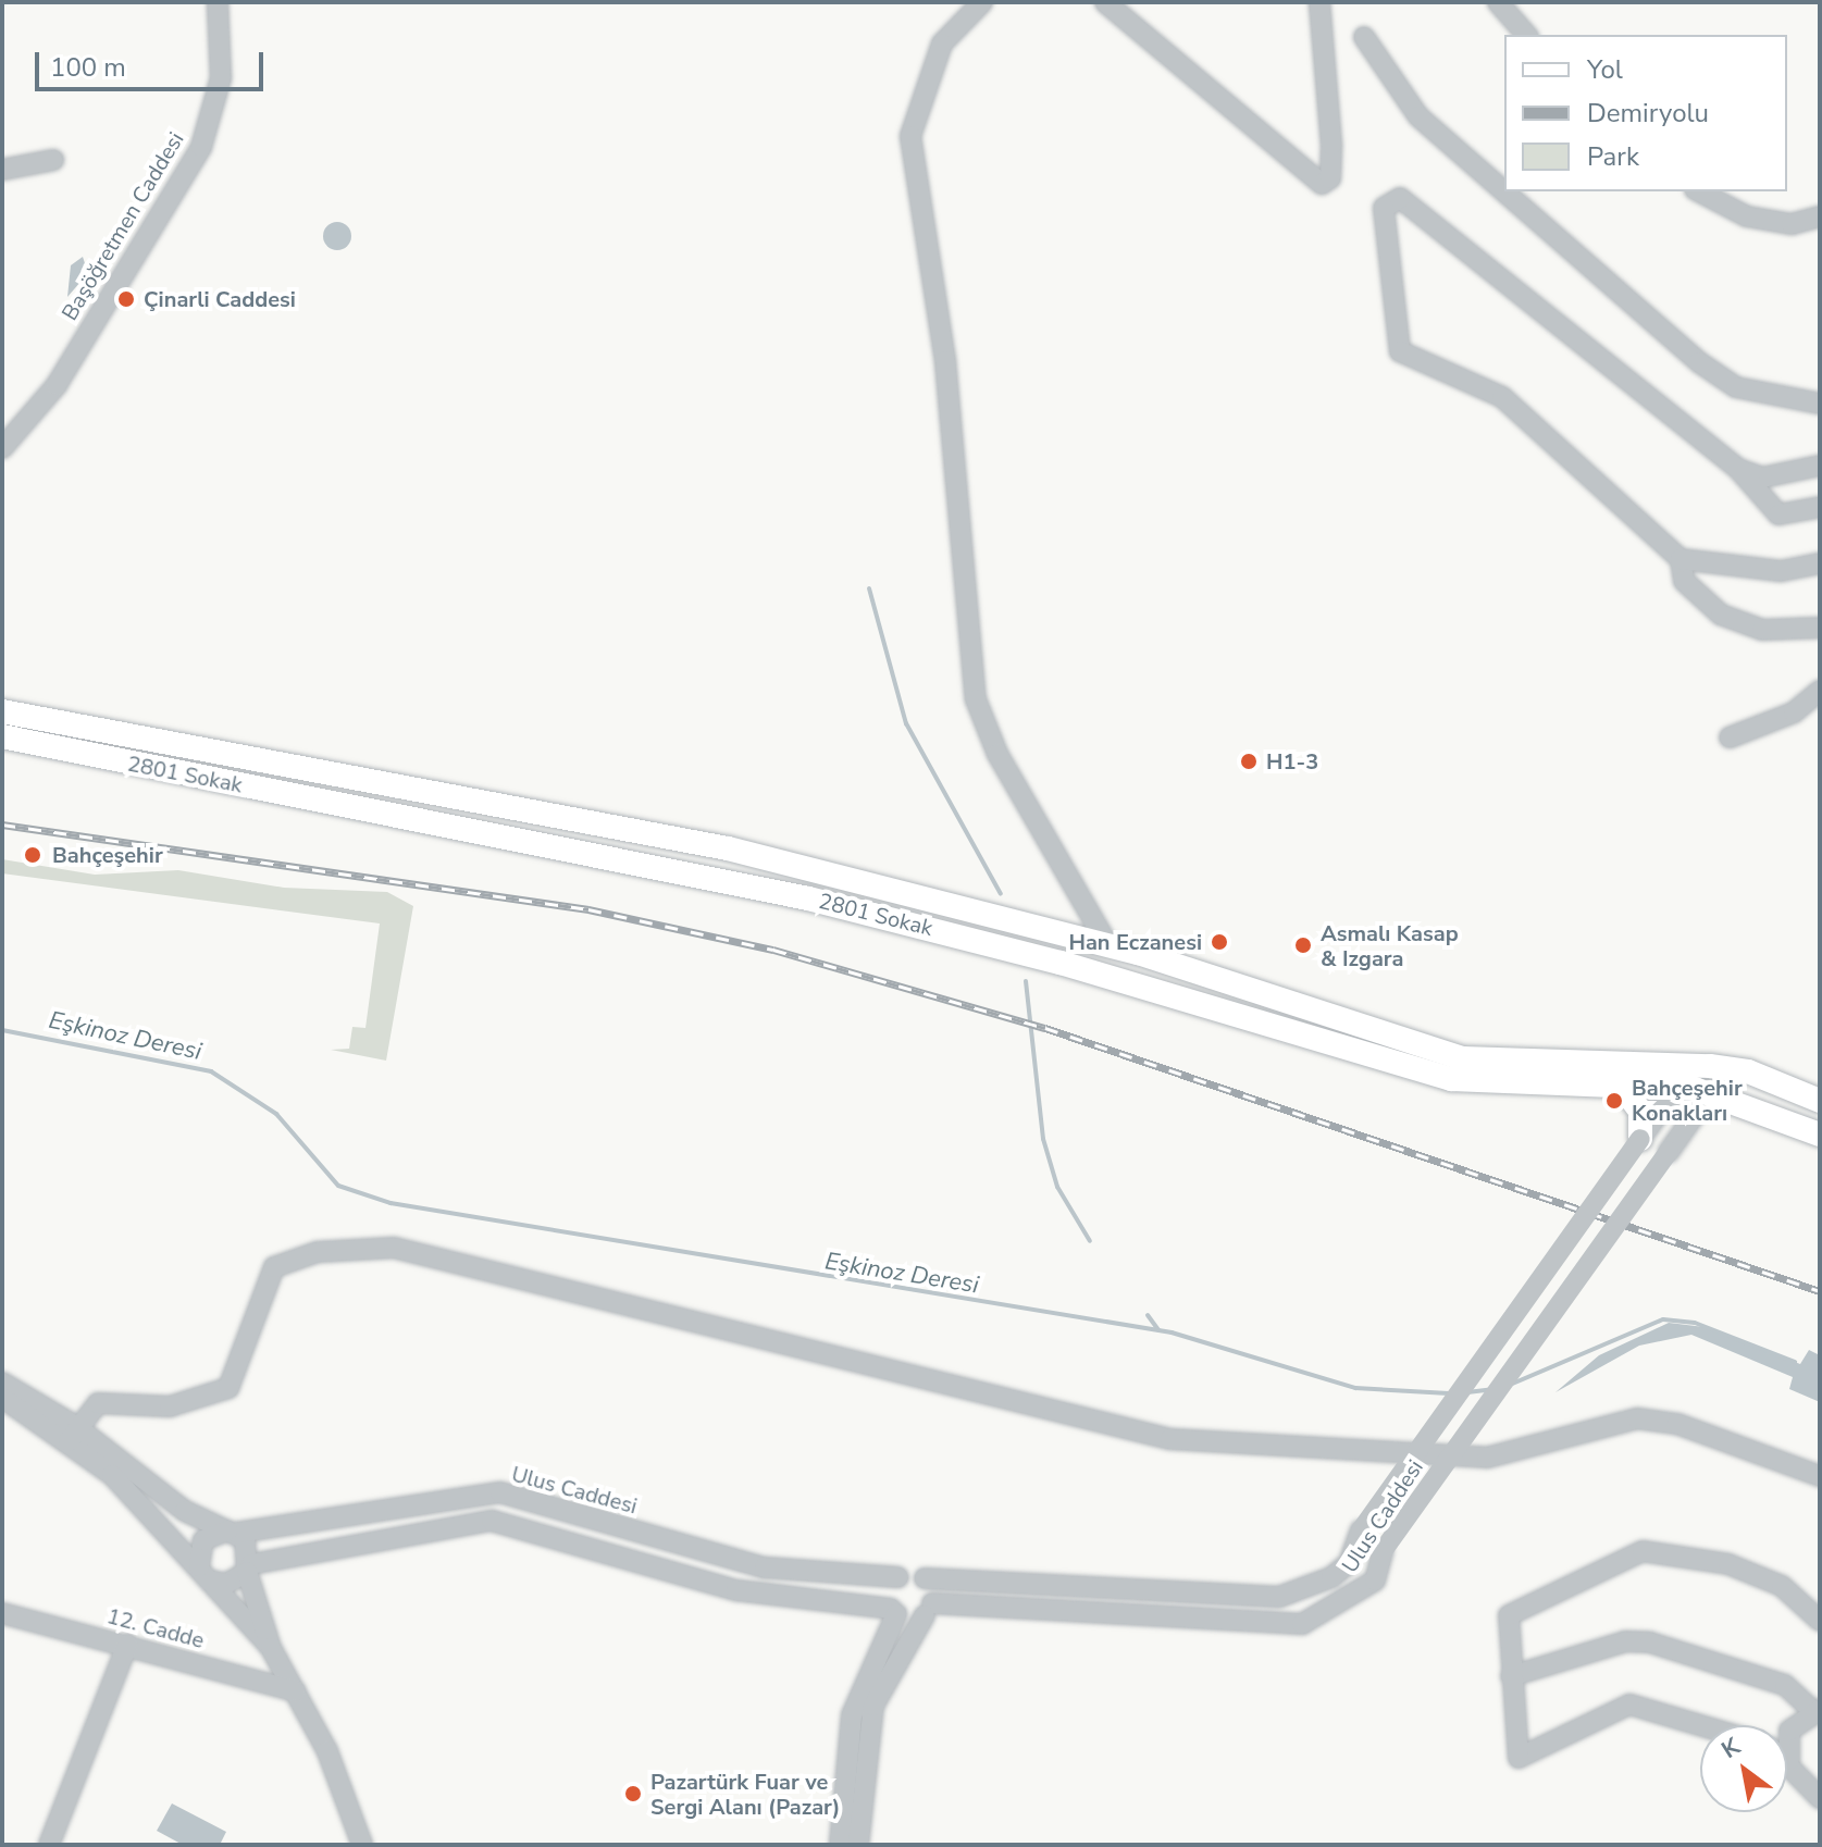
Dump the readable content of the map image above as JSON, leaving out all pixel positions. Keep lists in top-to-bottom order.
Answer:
{
  "streets": {
    "main road": ["2801 Sokak"],
    "street": ["Başöğretmen Caddesi", "Ulus Caddesi", "12. Cadde"]
  },
  "crossings": [
    ["2801 Sokak", "Ulus Caddesi"]
  ],
  "water": ["Eşkinoz Deresi"],
  "places": [
    "Çinarli Caddesi",
    "H1-3",
    "Bahçeşehir",
    "Han Eczanesi",
    "Asmalı Kasap & Izgara",
    "Bahçeşehir Konakları",
    "Pazartürk Fuar ve Sergi Alanı (Pazar)"
  ],
  "legend": ["Yol", "Demiryolu", "Park"],
  "scale_bar": "100 m",
  "north": "top left"
}
